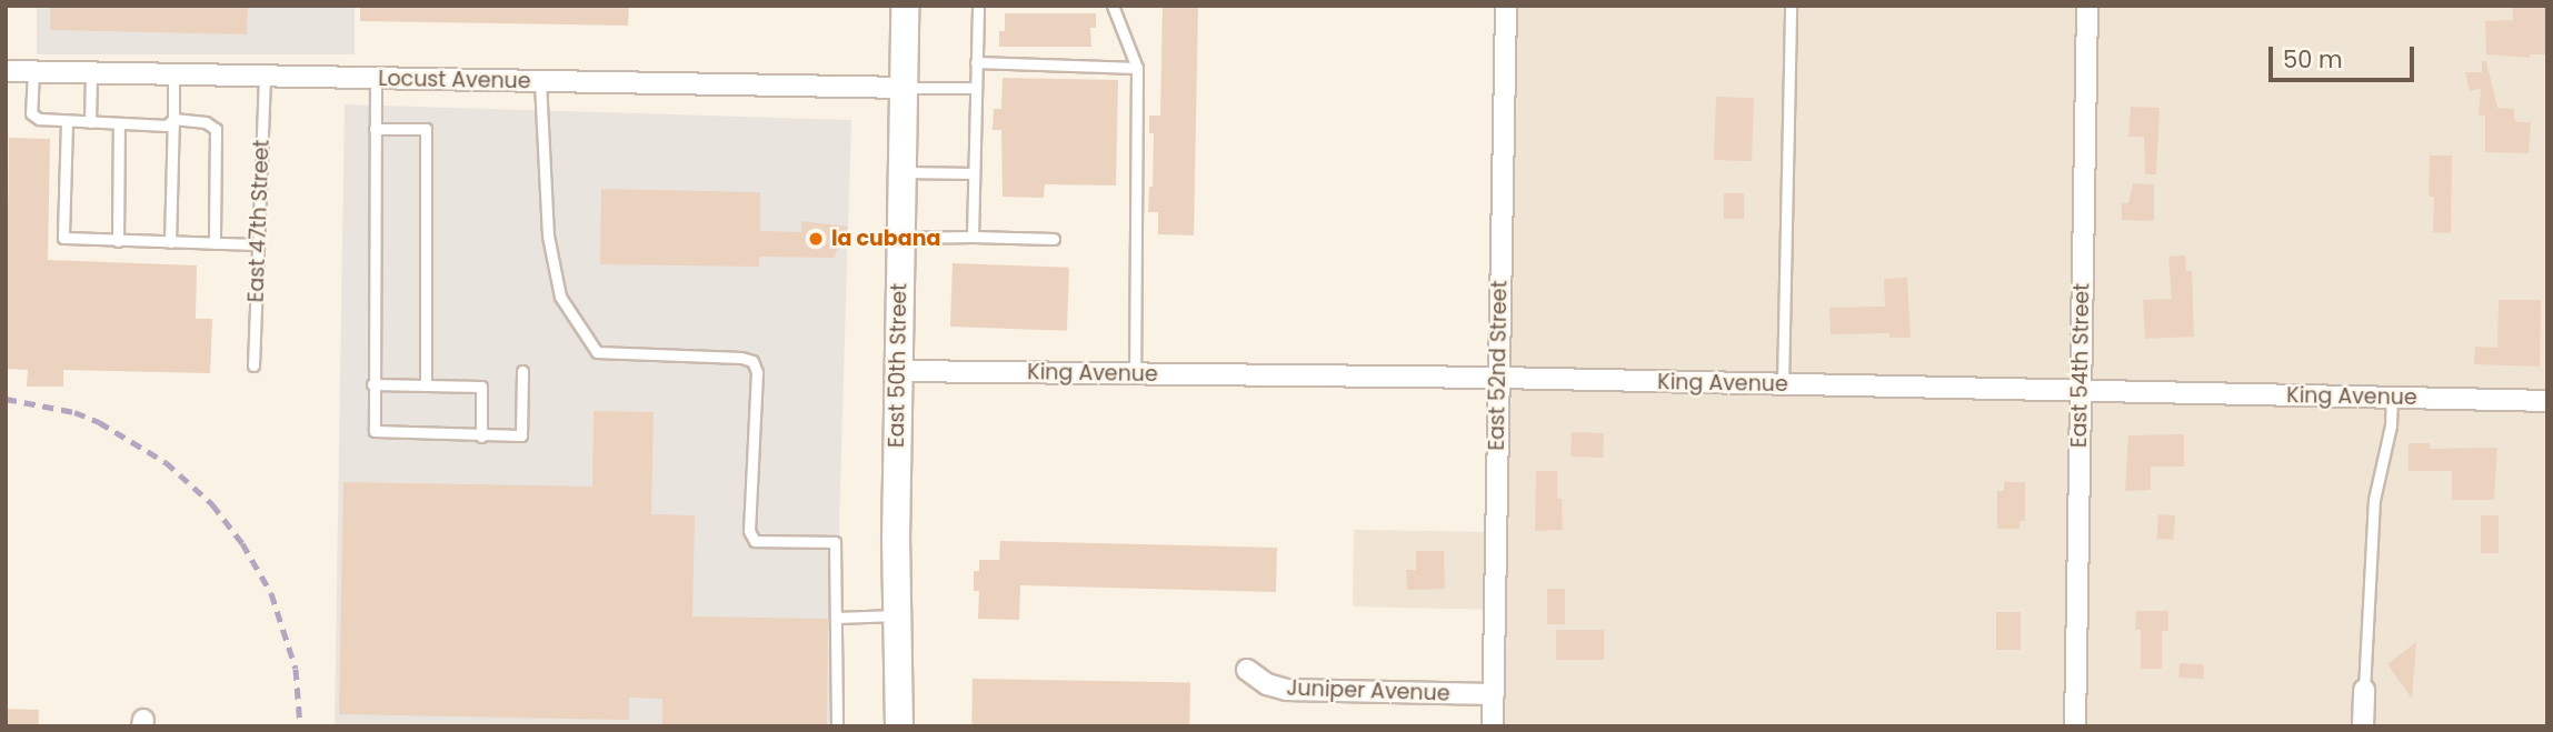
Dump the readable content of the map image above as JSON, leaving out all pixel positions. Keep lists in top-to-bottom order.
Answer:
{
  "streets": {
    "main road": ["East 50th Street"],
    "street": [
      "Locust Avenue",
      "East 52nd Street",
      "East 54th Street",
      "King Avenue",
      "Juniper Avenue"
    ],
    "lane": ["East 47th Street"]
  },
  "crossings": [
    ["Locust Avenue", "East 47th Street"],
    ["Locust Avenue", "East 50th Street"],
    ["East 50th Street", "King Avenue"],
    ["East 52nd Street", "King Avenue"],
    ["East 52nd Street", "Juniper Avenue"],
    ["East 54th Street", "King Avenue"]
  ],
  "places": ["la cubana"],
  "scale_bar": "50 m"
}
